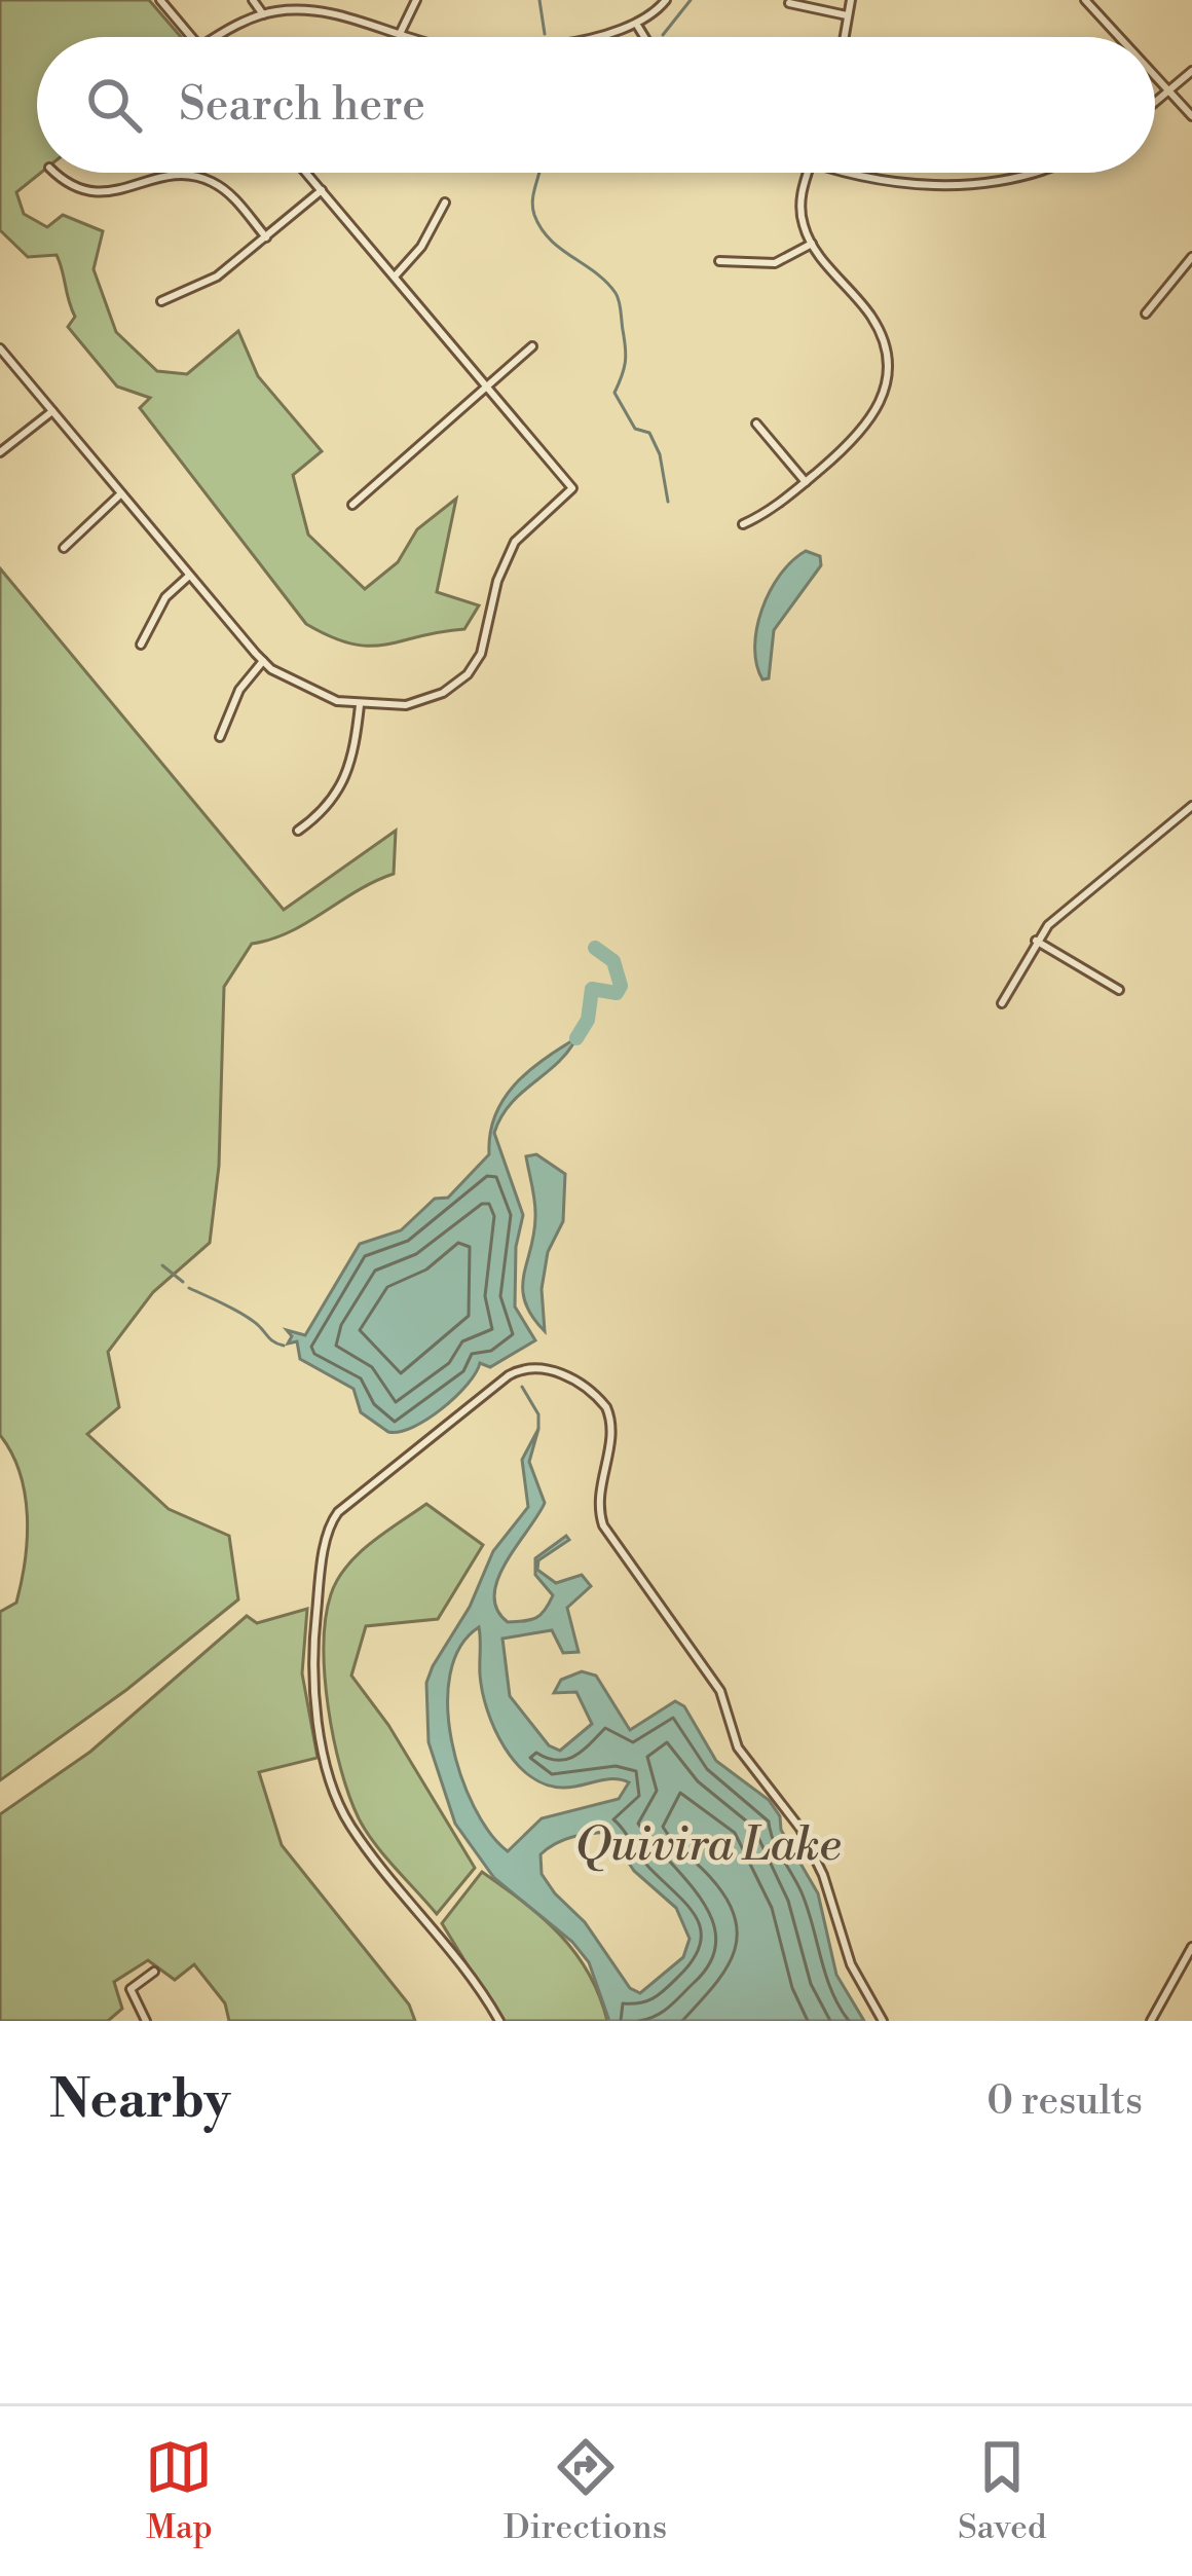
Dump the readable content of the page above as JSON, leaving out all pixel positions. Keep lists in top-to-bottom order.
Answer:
{
  "water": ["Quivira Lake"],
  "page": {
    "search": "Search here",
    "heading": ["Nearby", "0 results"],
    "nav": ["Map", "Directions", "Saved"]
  }
}
